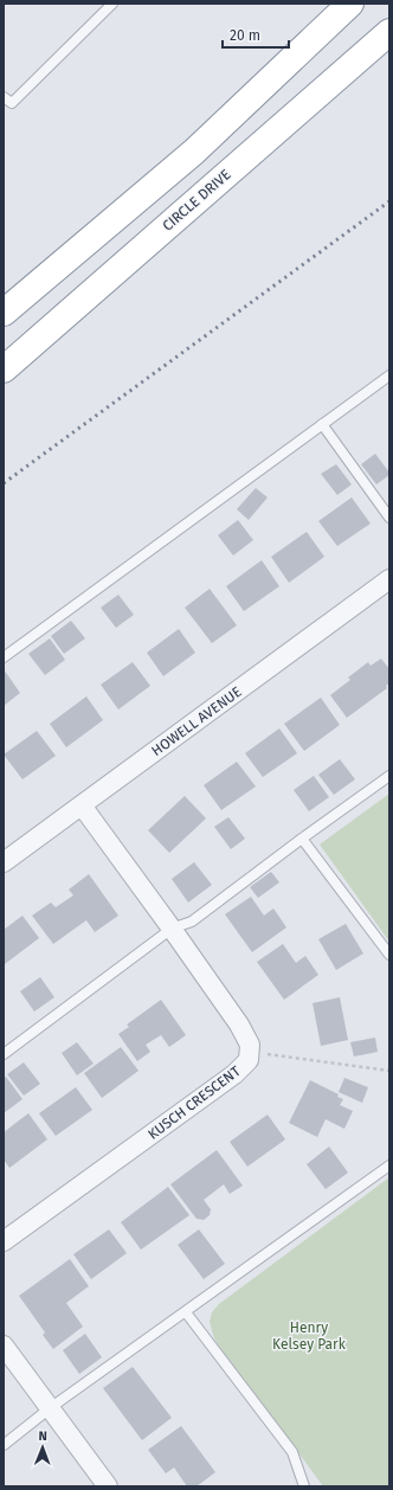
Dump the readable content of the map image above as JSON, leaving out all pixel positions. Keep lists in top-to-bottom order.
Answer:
{
  "streets": {
    "highway": ["CIRCLE DRIVE"],
    "street": ["HOWELL AVENUE", "KUSCH CRESCENT"]
  },
  "crossings": [
    ["HOWELL AVENUE", "KUSCH CRESCENT"]
  ],
  "parks": ["Henry Kelsey Park"],
  "scale_bar": "20 m",
  "north": "top"
}
